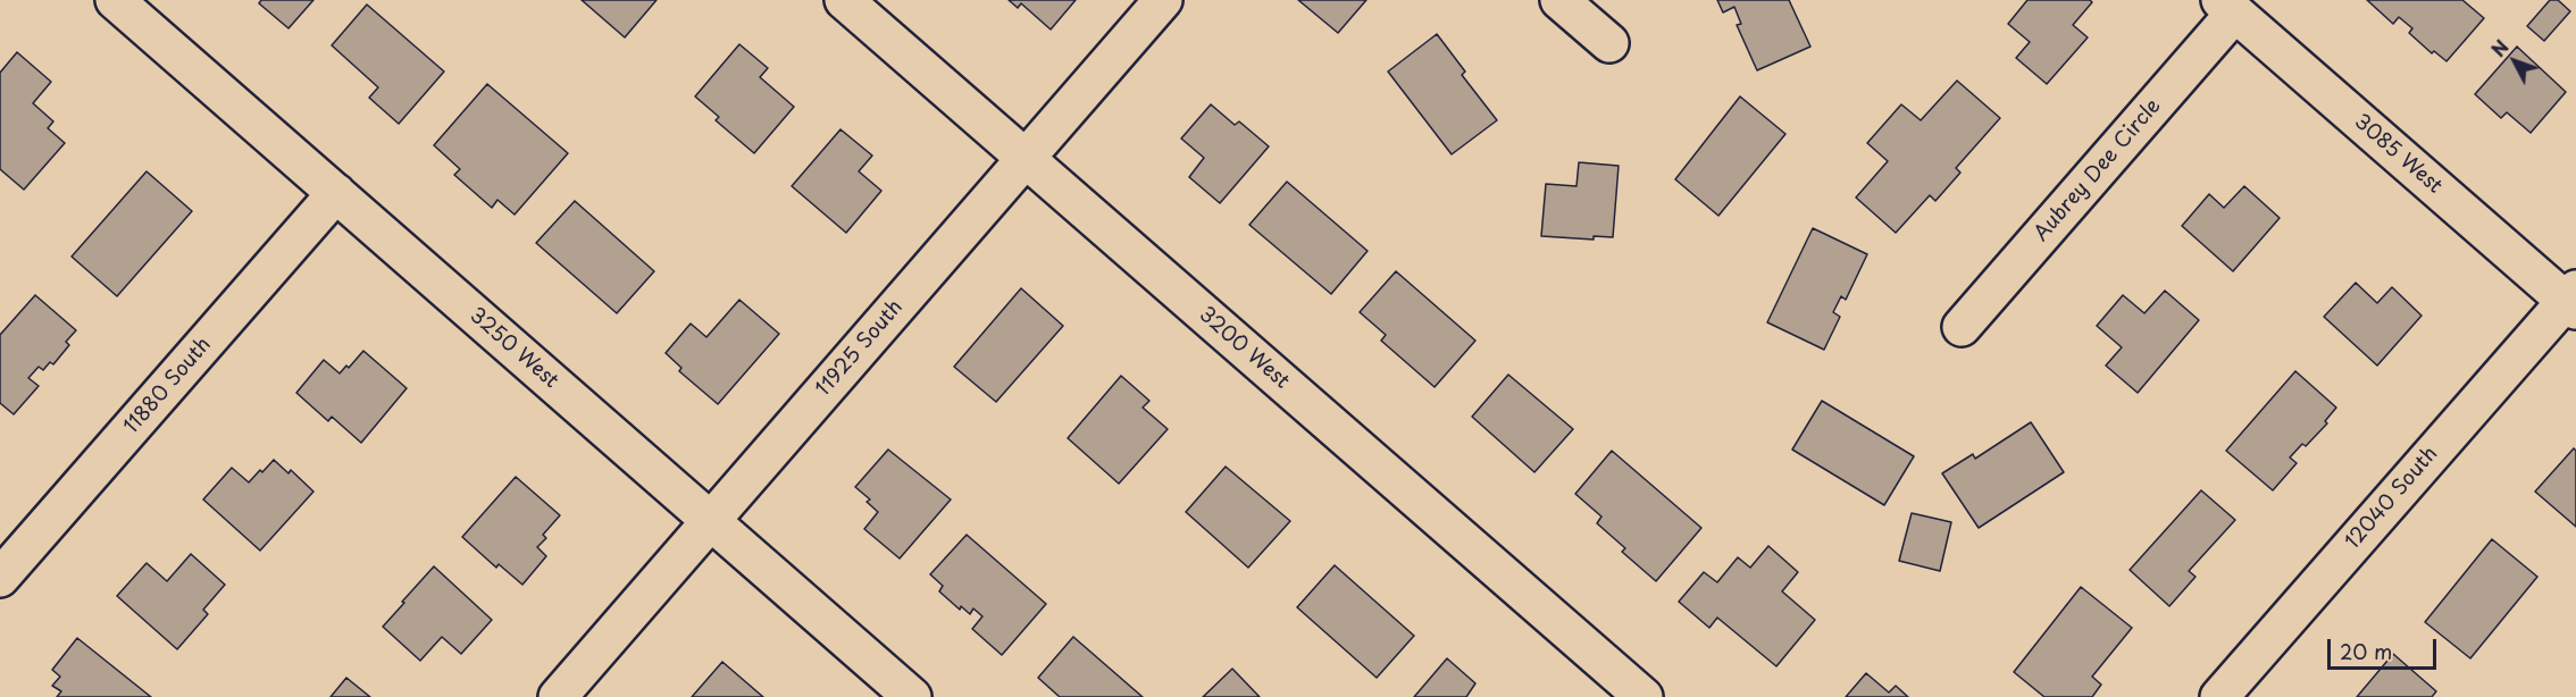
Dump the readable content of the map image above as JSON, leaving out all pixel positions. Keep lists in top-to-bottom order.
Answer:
{
  "streets": {
    "street": [
      "3085 West",
      "Aubrey Dee Circle",
      "3250 West",
      "11925 South",
      "3200 West",
      "11880 South",
      "12040 South"
    ]
  },
  "crossings": [
    ["3085 West", "Aubrey Dee Circle"],
    ["3085 West", "12040 South"],
    ["3250 West", "11925 South"],
    ["3250 West", "11880 South"],
    ["11925 South", "3200 West"]
  ],
  "scale_bar": "20 m",
  "north": "top left"
}
